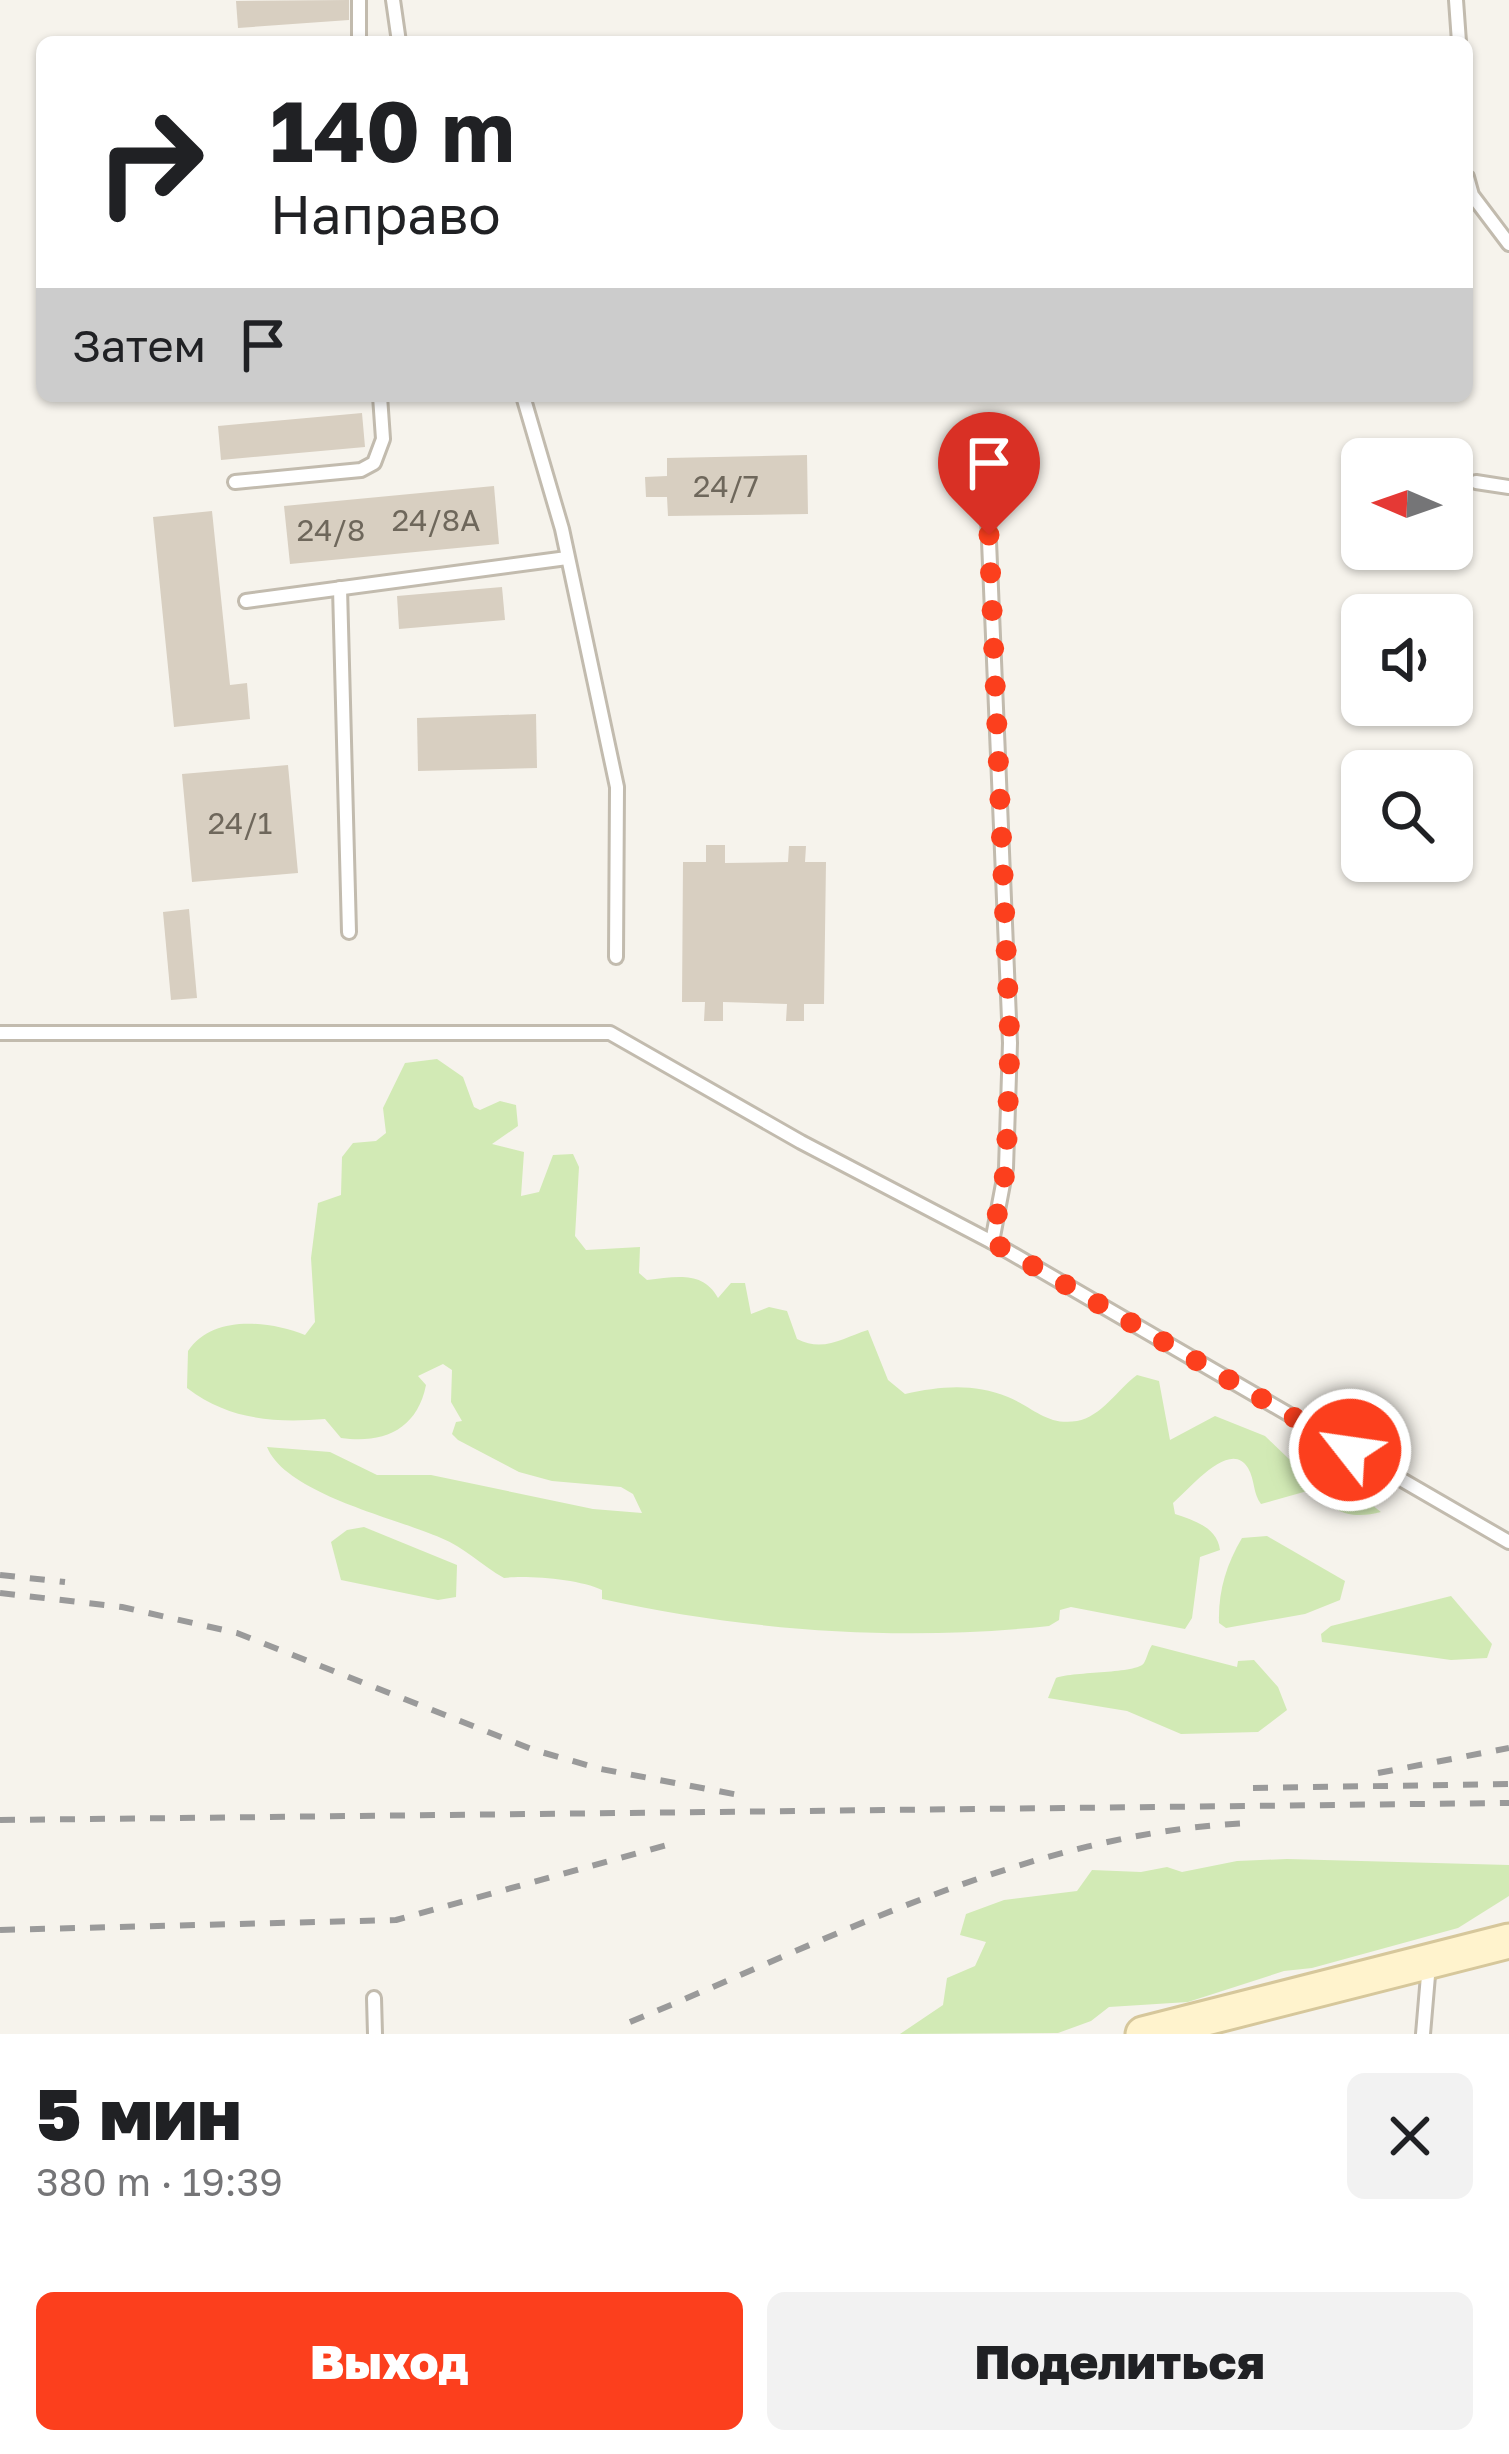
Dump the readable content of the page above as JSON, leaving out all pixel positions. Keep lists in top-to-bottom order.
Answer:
{
  "house_numbers": [
    "24/7",
    "24/8А",
    "24/8",
    "24/1"
  ],
  "north": "left",
  "page": {
    "turn": ["140 m", "Направо"],
    "then": "Затем",
    "heading": ["5 мин", "380 m · 19:39"],
    "buttons": ["Выход", "Поделиться"]
  }
}
